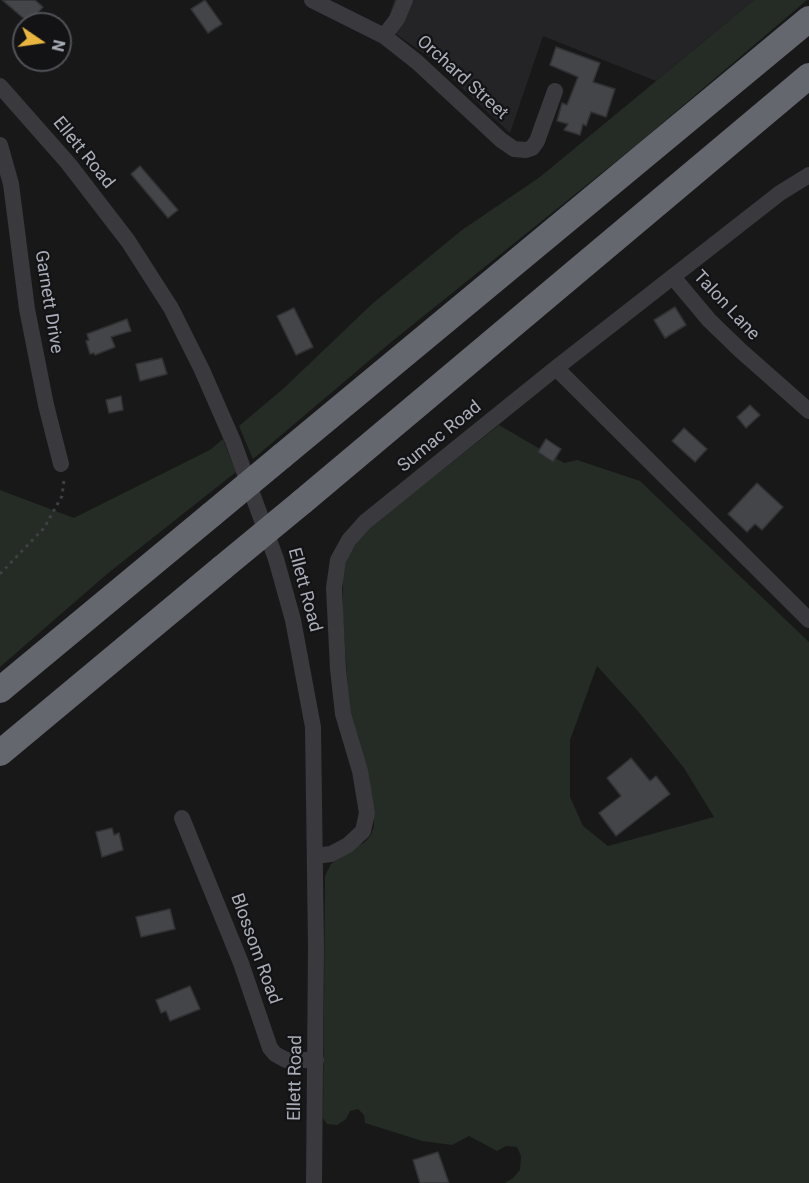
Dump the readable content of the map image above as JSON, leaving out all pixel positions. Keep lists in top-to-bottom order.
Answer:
{
  "streets": {
    "street": [
      "Orchard Street",
      "Ellett Road",
      "Garnett Drive",
      "Talon Lane",
      "Sumac Road",
      "Blossom Road"
    ]
  },
  "crossings": [
    ["Ellett Road", "Sumac Road"],
    ["Ellett Road", "Blossom Road"],
    ["Talon Lane", "Sumac Road"]
  ],
  "north": "right"
}
